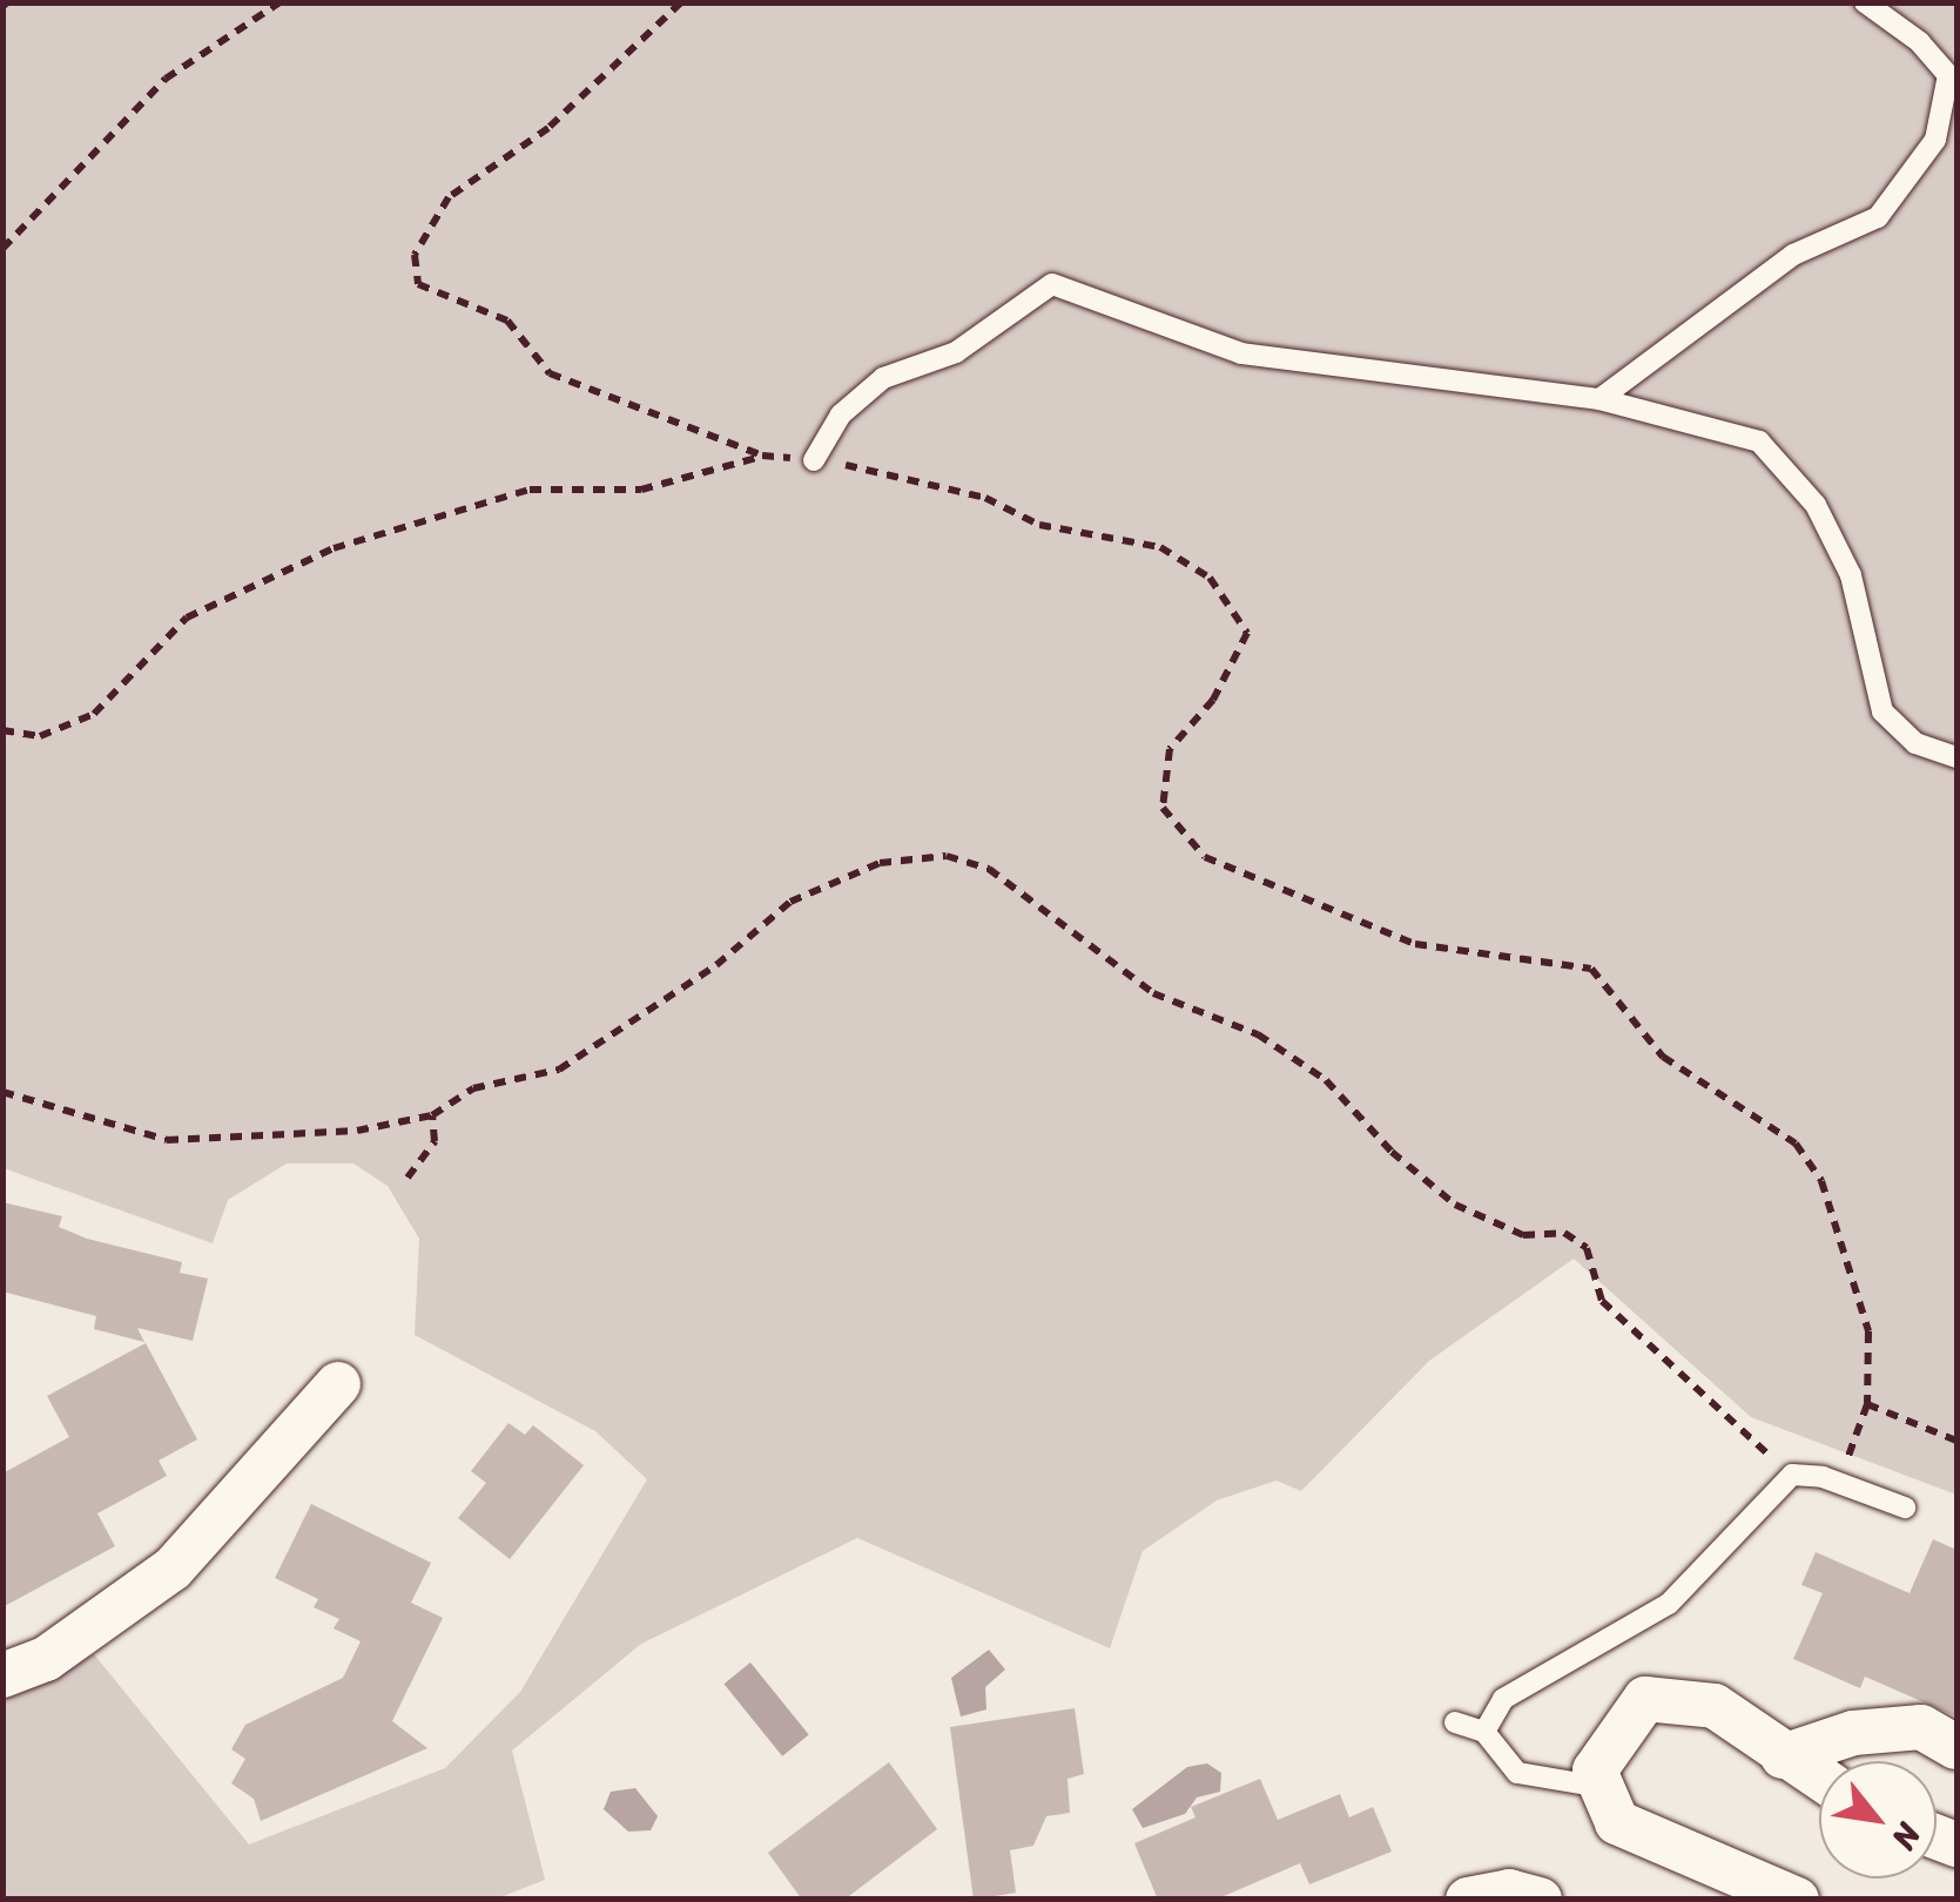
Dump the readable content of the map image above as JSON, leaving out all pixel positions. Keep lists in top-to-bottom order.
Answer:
{
  "north": "bottom right"
}
